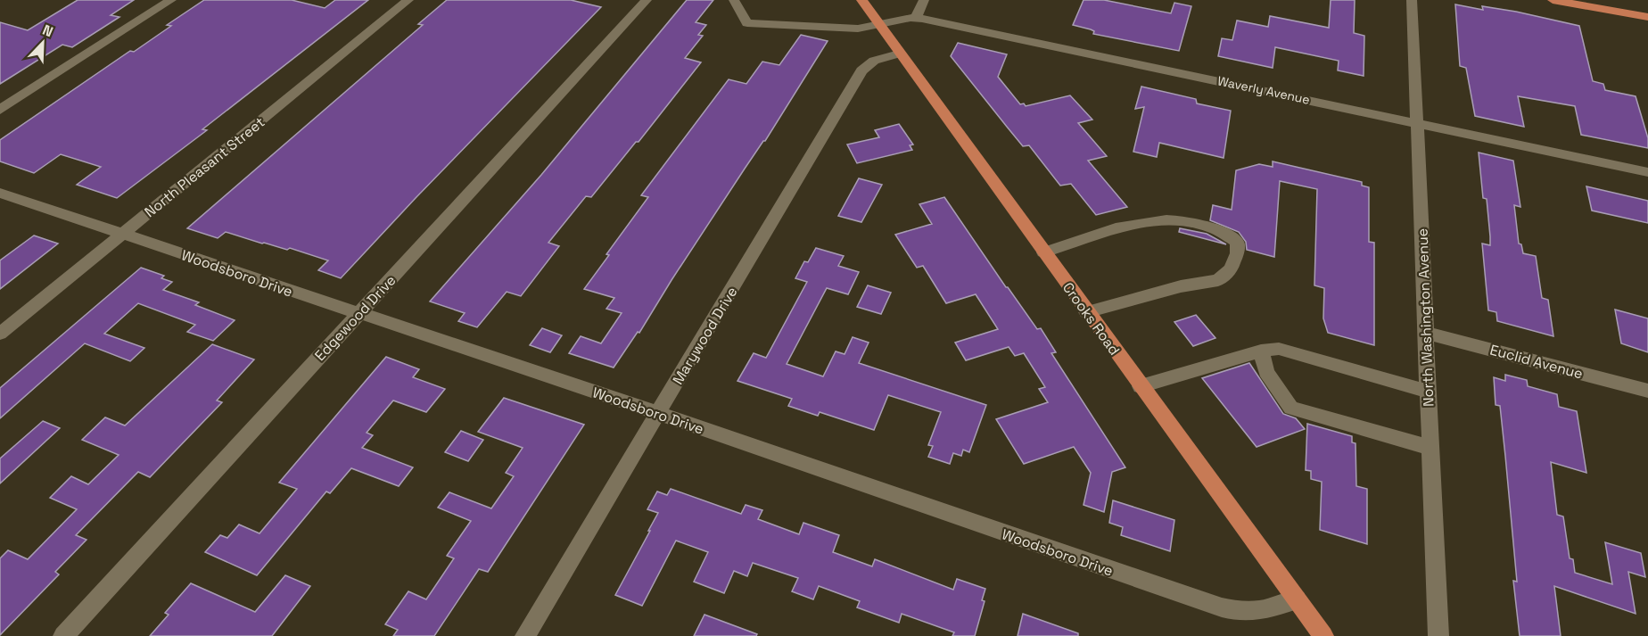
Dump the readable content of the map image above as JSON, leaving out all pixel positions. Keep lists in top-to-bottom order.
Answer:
{
  "streets": {
    "main road": ["Crooks Road"],
    "street": [
      "Waverly Avenue",
      "North Pleasant Street",
      "Woodsboro Drive",
      "Edgewood Drive",
      "North Washington Avenue",
      "Marywood Drive",
      "Euclid Avenue"
    ]
  },
  "crossings": [
    ["Waverly Avenue", "North Washington Avenue"],
    ["Waverly Avenue", "Crooks Road"],
    ["North Pleasant Street", "Woodsboro Drive"],
    ["Woodsboro Drive", "Edgewood Drive"],
    ["Woodsboro Drive", "Crooks Road"],
    ["Woodsboro Drive", "Marywood Drive"],
    ["North Washington Avenue", "Euclid Avenue"],
    ["Crooks Road", "Marywood Drive"]
  ],
  "north": "top right"
}
